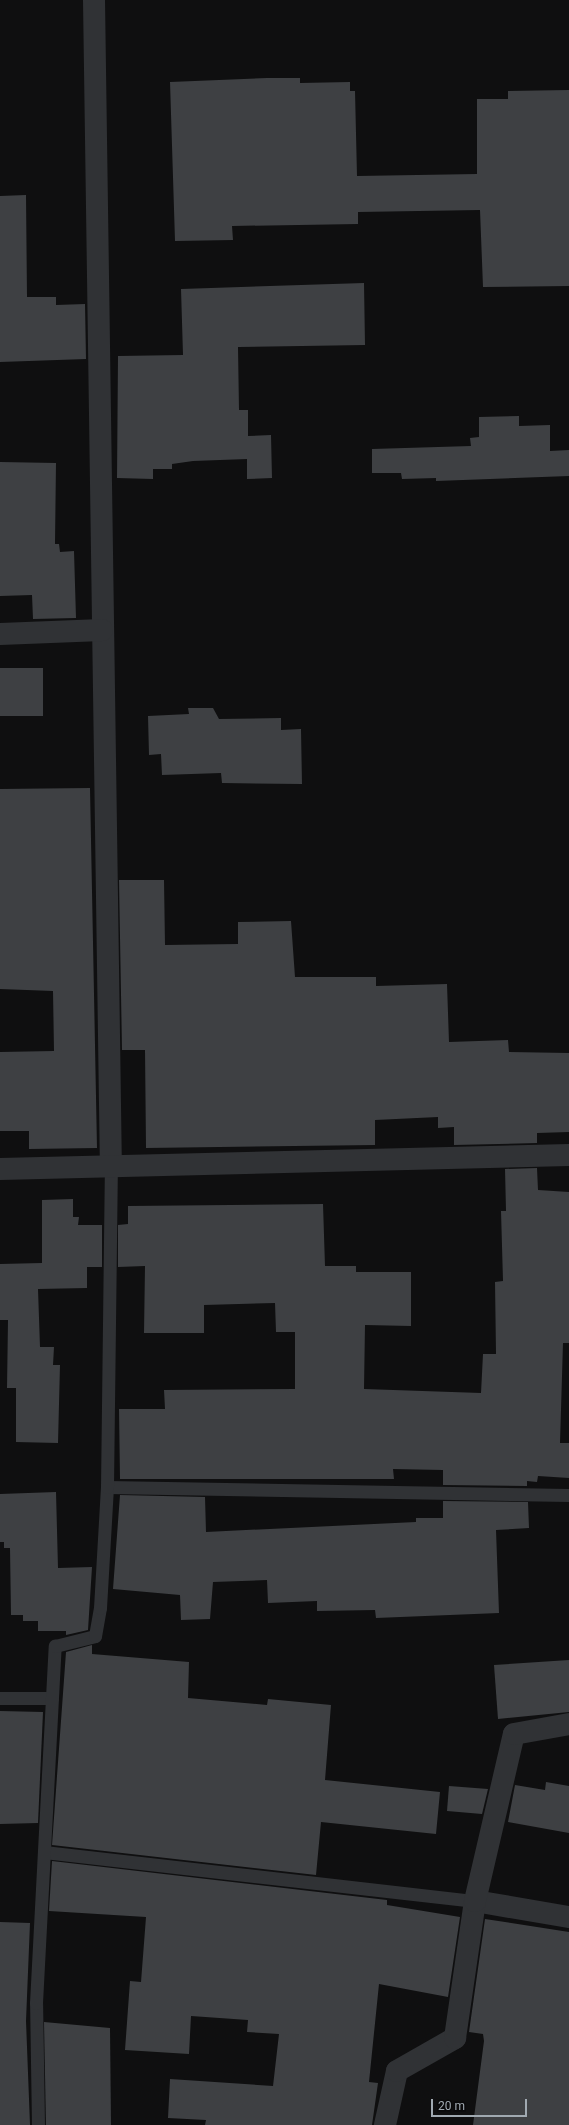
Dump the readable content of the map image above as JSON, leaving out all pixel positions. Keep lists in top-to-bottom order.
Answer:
{
  "scale_bar": "20 m"
}
